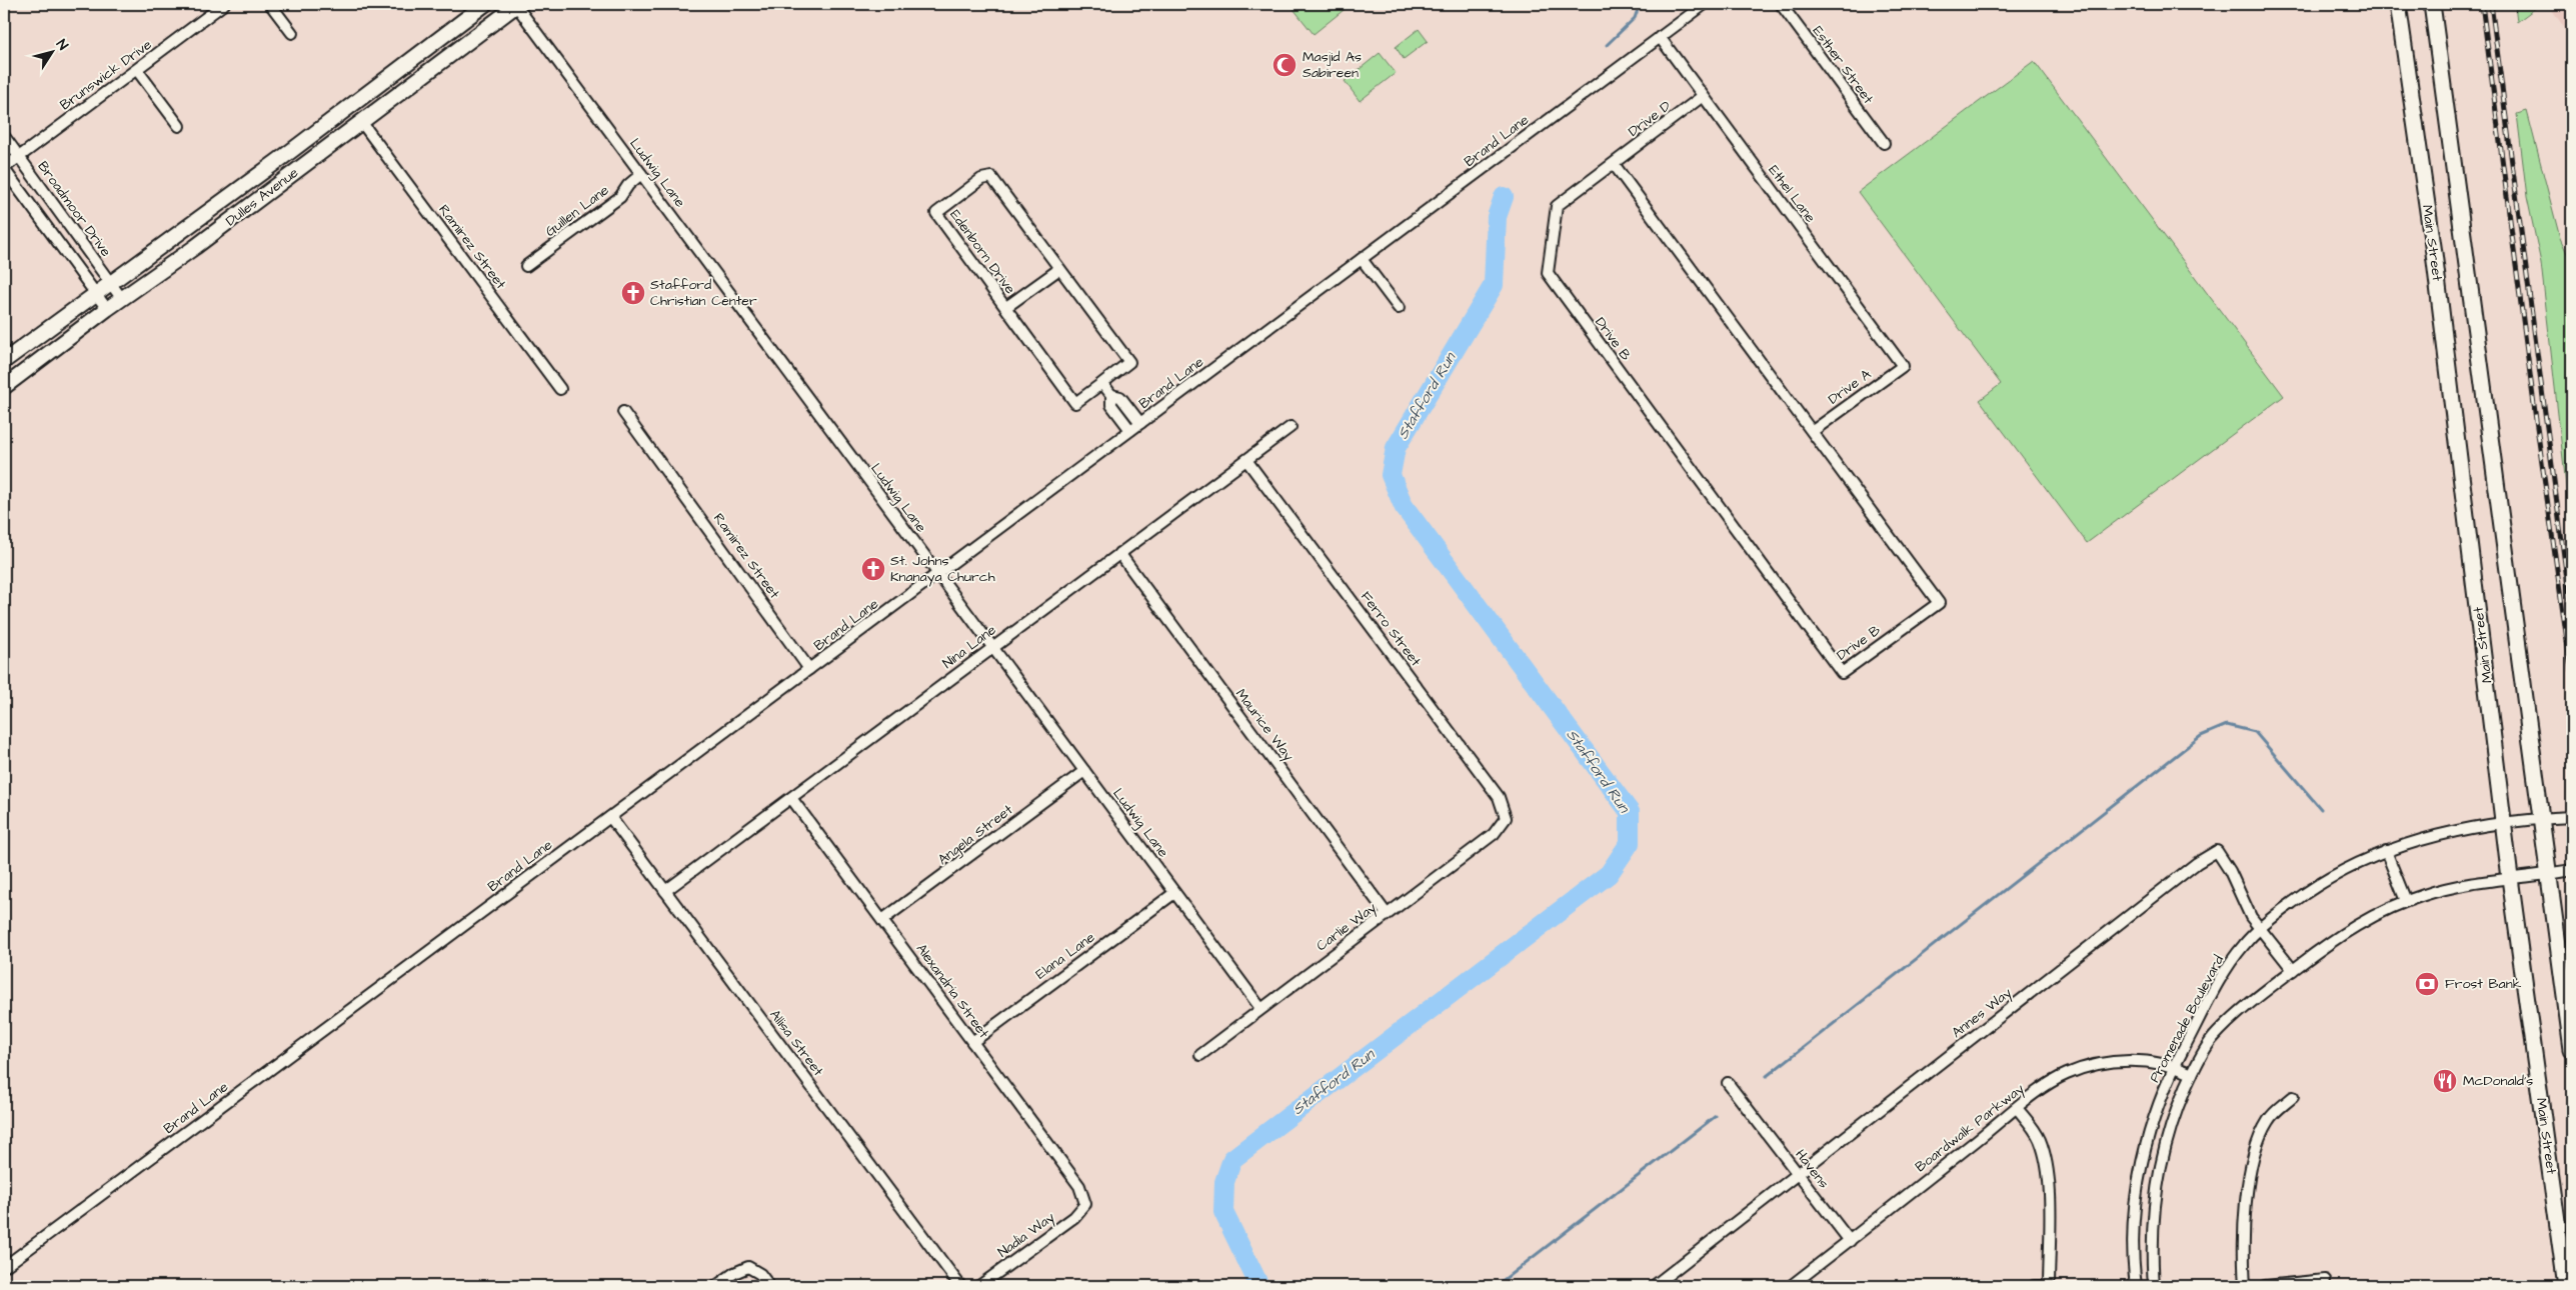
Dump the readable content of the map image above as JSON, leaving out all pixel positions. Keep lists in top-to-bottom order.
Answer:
{
  "streets": {
    "highway": ["Main Street"],
    "main road": ["Dulles Avenue"],
    "street": [
      "Esther Street",
      "Brunswick Drive",
      "Drive D",
      "Brand Lane",
      "Ludwig Lane",
      "Ethel Lane",
      "Broadmoor Drive",
      "Guillen Lane",
      "Ramirez Street",
      "Edenborn Drive",
      "Drive B",
      "Drive A",
      "Ferro Street",
      "Nina Lane",
      "Maurice Way",
      "Angela Street",
      "Carlie Way",
      "Elana Lane",
      "Alexandria Street",
      "Annes Way",
      "Promenade Boulevard",
      "Allisa Street",
      "Boardwalk Parkway",
      "Havens",
      "Nadia Way"
    ]
  },
  "crossings": [
    ["Brunswick Drive", "Broadmoor Drive"],
    ["Drive D", "Ethel Lane"],
    ["Drive D", "Drive B"],
    ["Brand Lane", "Ludwig Lane"],
    ["Brand Lane", "Ethel Lane"],
    ["Brand Lane", "Ramirez Street"],
    ["Brand Lane", "Allisa Street"],
    ["Ludwig Lane", "Dulles Avenue"],
    ["Ludwig Lane", "Guillen Lane"],
    ["Ludwig Lane", "Nina Lane"],
    ["Ludwig Lane", "Angela Street"],
    ["Ludwig Lane", "Carlie Way"],
    ["Ludwig Lane", "Elana Lane"],
    ["Ethel Lane", "Drive A"],
    ["Dulles Avenue", "Broadmoor Drive"],
    ["Dulles Avenue", "Ramirez Street"],
    ["Main Street", "Promenade Boulevard"],
    ["Drive B", "Drive A"],
    ["Ferro Street", "Nina Lane"],
    ["Ferro Street", "Carlie Way"],
    ["Nina Lane", "Maurice Way"],
    ["Nina Lane", "Alexandria Street"],
    ["Nina Lane", "Allisa Street"],
    ["Maurice Way", "Carlie Way"],
    ["Angela Street", "Alexandria Street"],
    ["Elana Lane", "Alexandria Street"],
    ["Alexandria Street", "Nadia Way"],
    ["Annes Way", "Promenade Boulevard"],
    ["Annes Way", "Havens"],
    ["Promenade Boulevard", "Boardwalk Parkway"],
    ["Boardwalk Parkway", "Havens"]
  ],
  "water": ["Stafford Run"],
  "places": {
    "mosque": ["Masjid As Sabireen"],
    "church": ["Stafford Christian Center", "St. Johns Knanaya Church"],
    "bank": ["Frost Bank"],
    "restaurant": ["McDonald's"]
  },
  "north": "top right"
}
